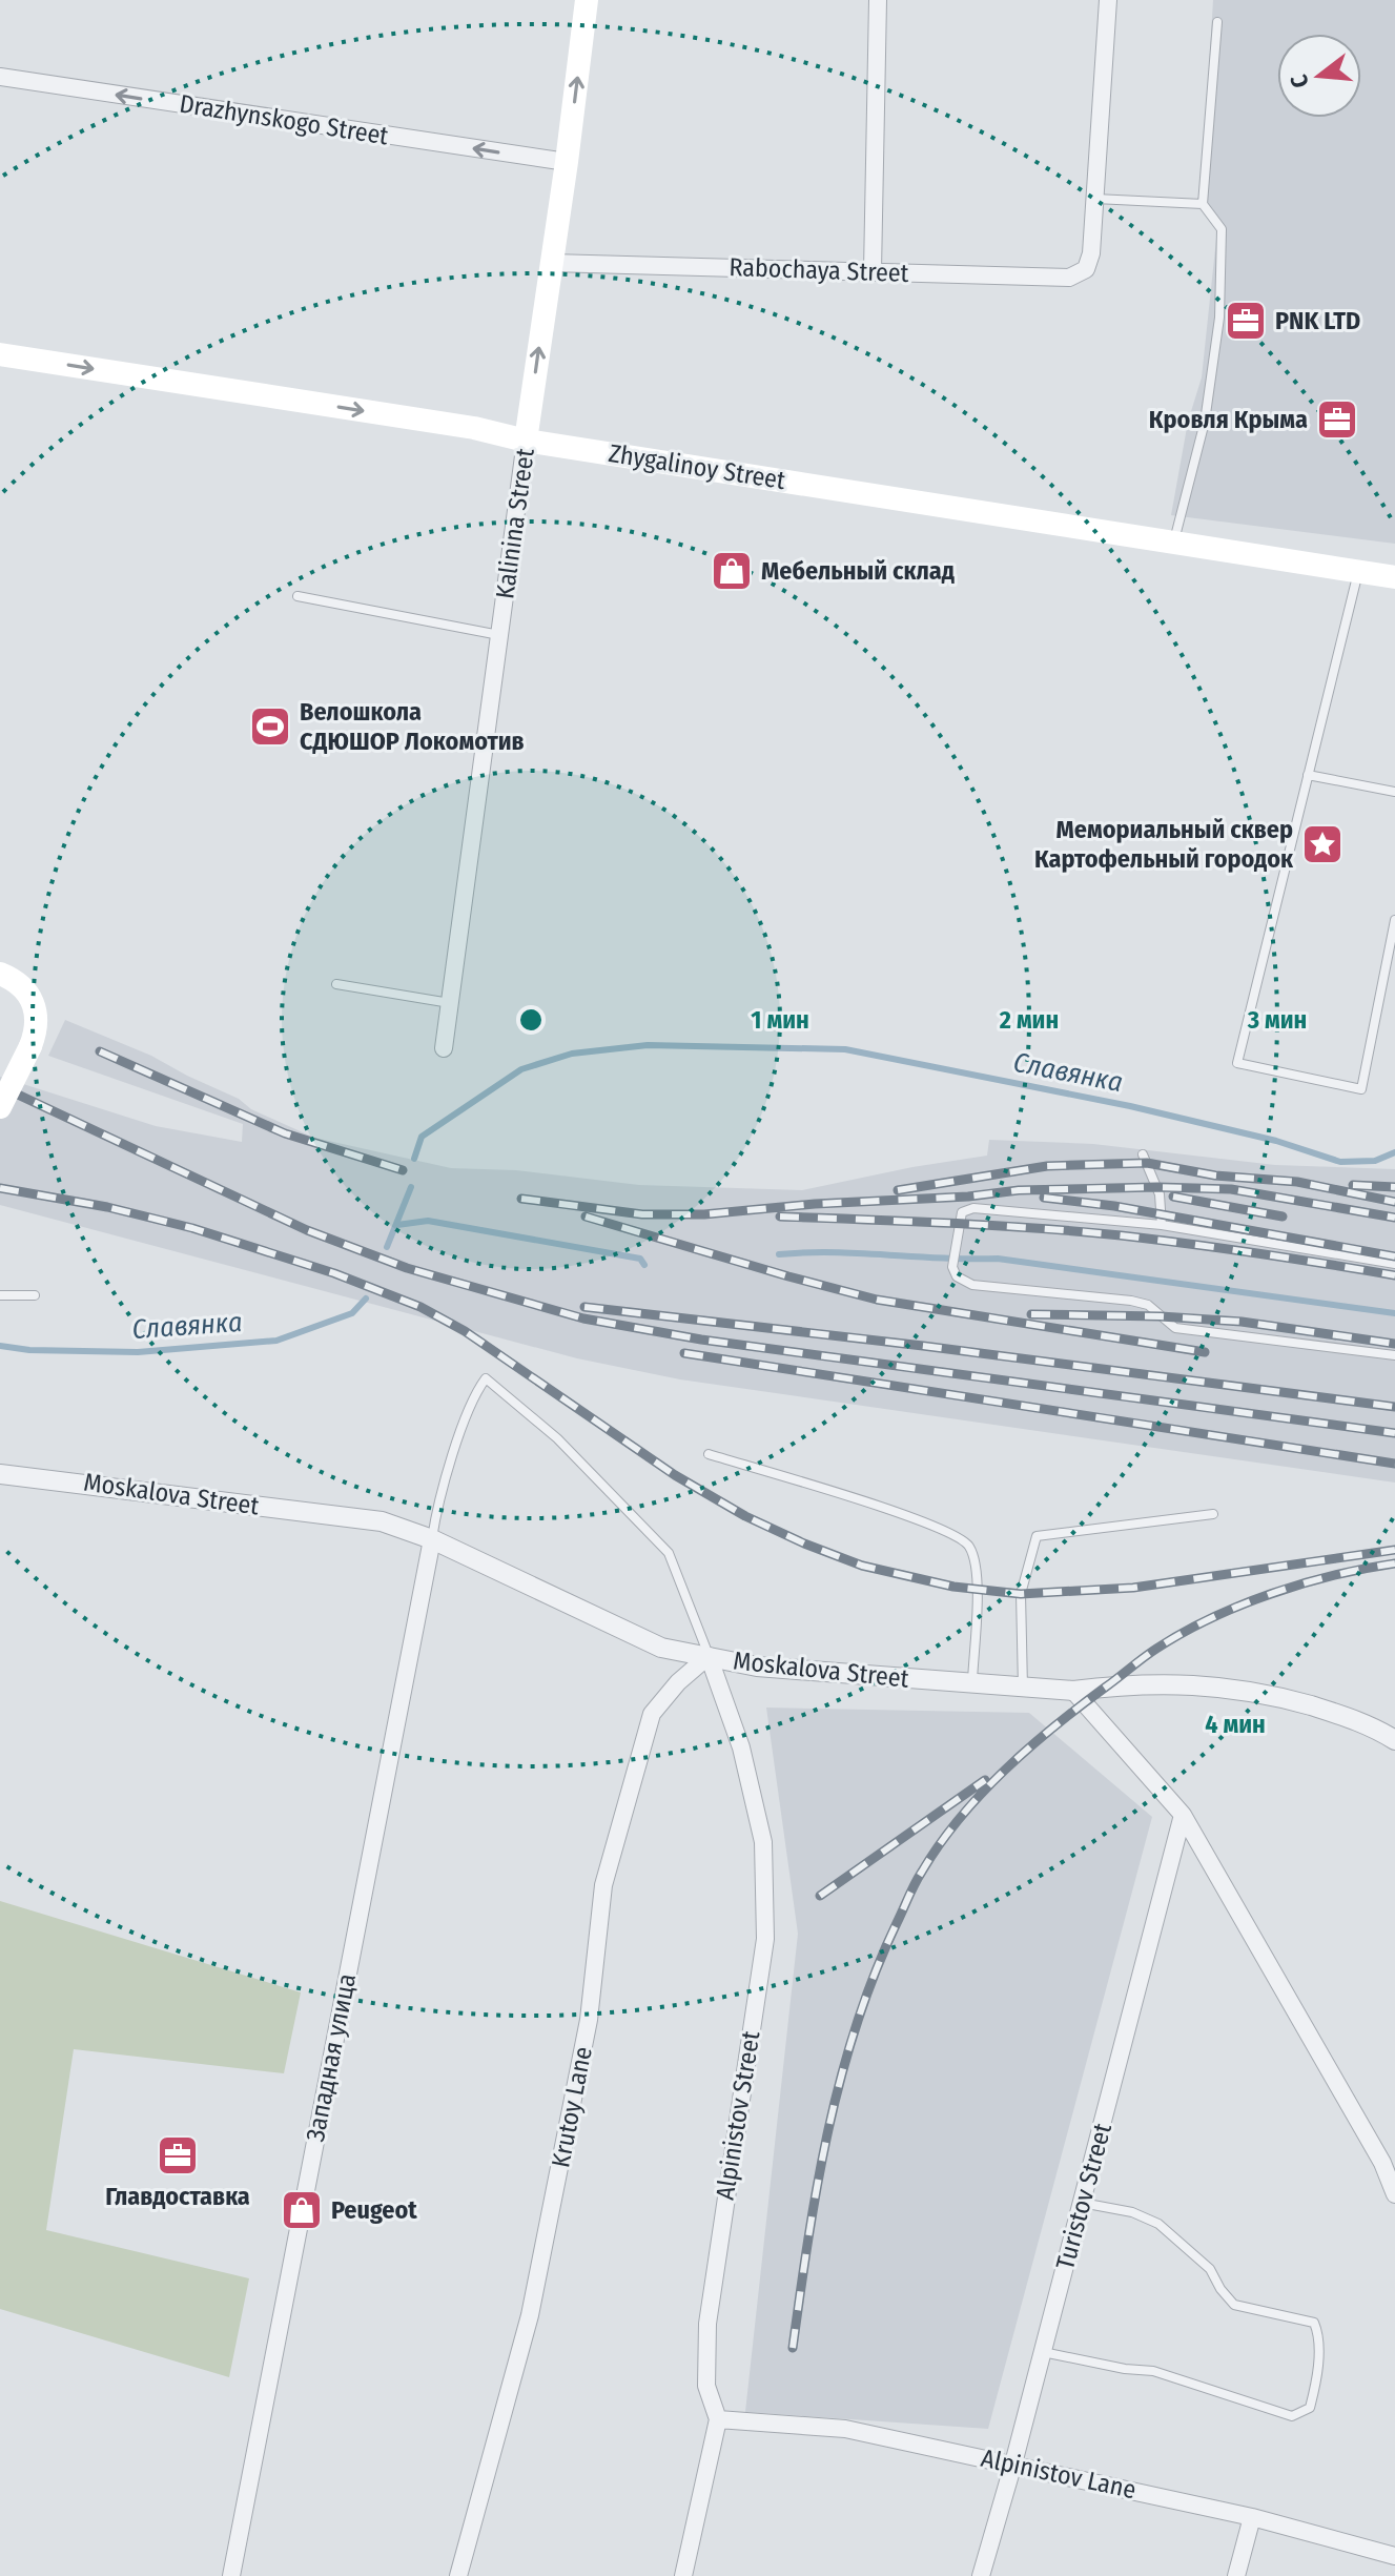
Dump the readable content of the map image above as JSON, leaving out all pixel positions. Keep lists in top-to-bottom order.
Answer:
{
  "streets": {
    "main road": ["Zhygalinoy Street", "Kalinina Street"],
    "street": [
      "Drazhynskogo Street",
      "Rabochaya Street",
      "Moskalova Street",
      "Западная улица",
      "Krutoy Lane",
      "Alpinistov Street",
      "Turistov Street",
      "Alpinistov Lane"
    ]
  },
  "crossings": [
    ["Drazhynskogo Street", "Kalinina Street"],
    ["Rabochaya Street", "Kalinina Street"],
    ["Zhygalinoy Street", "Kalinina Street"],
    ["Moskalova Street", "Западная улица"],
    ["Moskalova Street", "Krutoy Lane"],
    ["Moskalova Street", "Alpinistov Street"],
    ["Krutoy Lane", "Alpinistov Street"],
    ["Alpinistov Street", "Alpinistov Lane"],
    ["Turistov Street", "Alpinistov Lane"]
  ],
  "one_way": ["Drazhynskogo Street", "Zhygalinoy Street"],
  "water": ["Славянка"],
  "places": {
    "office": ["PNK LTD", "Кровля Крыма", "Главдоставка"],
    "shop": ["Мебельный склад", "Peugeot"],
    "sports": ["Велошкола СДЮШОР Локомотив"],
    "place": ["Мемориальный сквер Картофельный городок"]
  },
  "north": "left",
  "rings": [
    "1 мин",
    "2 мин",
    "3 мин",
    "4 мин"
  ]
}
